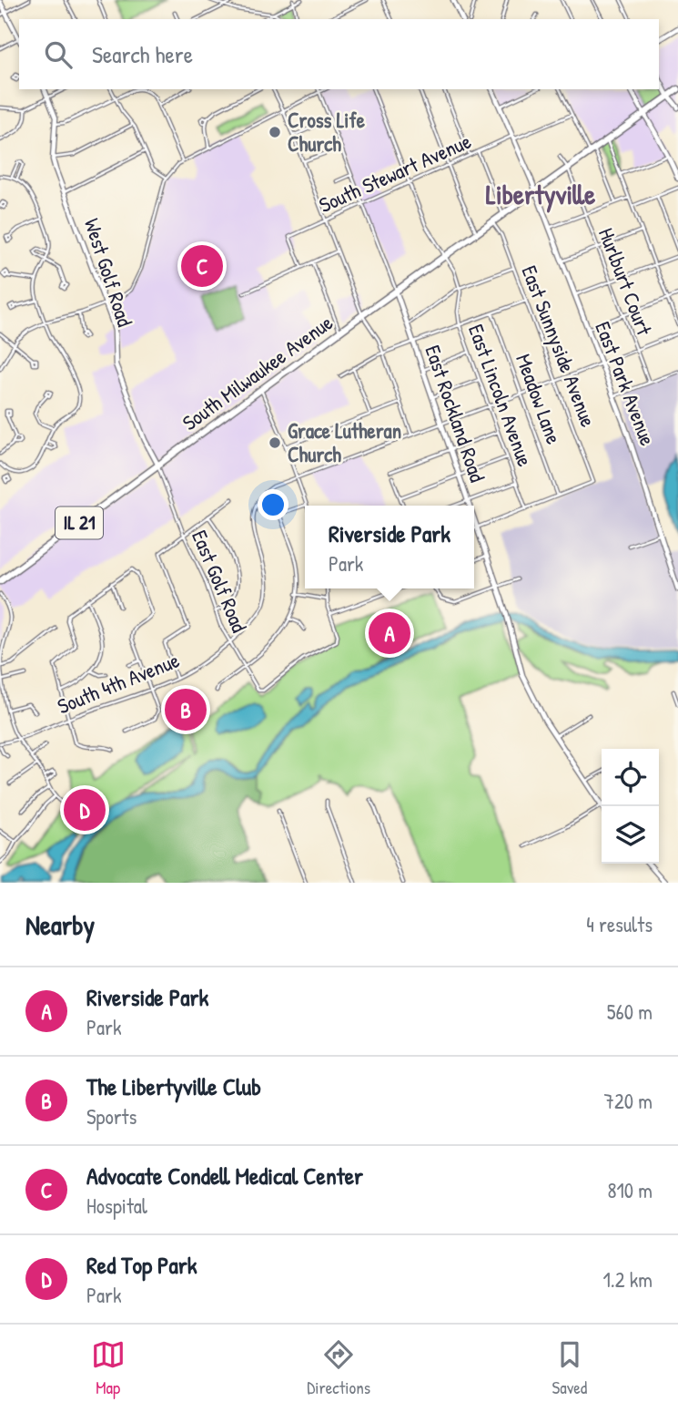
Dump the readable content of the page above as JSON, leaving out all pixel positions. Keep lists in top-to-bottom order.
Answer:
{
  "streets": {
    "main road": ["South Milwaukee Avenue", "IL 21"],
    "street": [
      "South Stewart Avenue",
      "West Golf Road",
      "Hurlburt Court",
      "East Sunnyside Avenue",
      "East Park Avenue",
      "East Lincoln Avenue",
      "Meadow Lane",
      "East Rockland Road",
      "East Golf Road",
      "South 4th Avenue"
    ]
  },
  "crossings": [
    ["South Stewart Avenue", "East Park Avenue"],
    ["South Stewart Avenue", "East Lincoln Avenue"],
    ["West Golf Road", "South Milwaukee Avenue"],
    ["West Golf Road", "East Golf Road"],
    ["Hurlburt Court", "IL 21"],
    ["East Sunnyside Avenue", "South Milwaukee Avenue"],
    ["East Sunnyside Avenue", "Meadow Lane"],
    ["South Milwaukee Avenue", "East Park Avenue"],
    ["South Milwaukee Avenue", "East Lincoln Avenue"],
    ["South Milwaukee Avenue", "East Rockland Road"],
    ["South Milwaukee Avenue", "IL 21"],
    ["South Milwaukee Avenue", "East Golf Road"],
    ["East Park Avenue", "IL 21"],
    ["East Golf Road", "South 4th Avenue"]
  ],
  "districts": ["Libertyville"],
  "places": ["Cross Life Church", "Grace Lutheran Church"],
  "page": {
    "search": "Search here",
    "pins": [
      "C",
      "A",
      "B",
      "D"
    ],
    "popup": ["Riverside Park", "Park"],
    "heading": ["Nearby", "4 results"],
    "list": [
      {
        "mark": "A",
        "name": "Riverside Park",
        "note": "Park",
        "value": "560 m"
      },
      {
        "mark": "B",
        "name": "The Libertyville Club",
        "note": "Sports",
        "value": "720 m"
      },
      {
        "mark": "C",
        "name": "Advocate Condell Medical Center",
        "note": "Hospital",
        "value": "810 m"
      },
      {
        "mark": "D",
        "name": "Red Top Park",
        "note": "Park",
        "value": "1.2 km"
      }
    ],
    "nav": ["Map", "Directions", "Saved"]
  }
}
